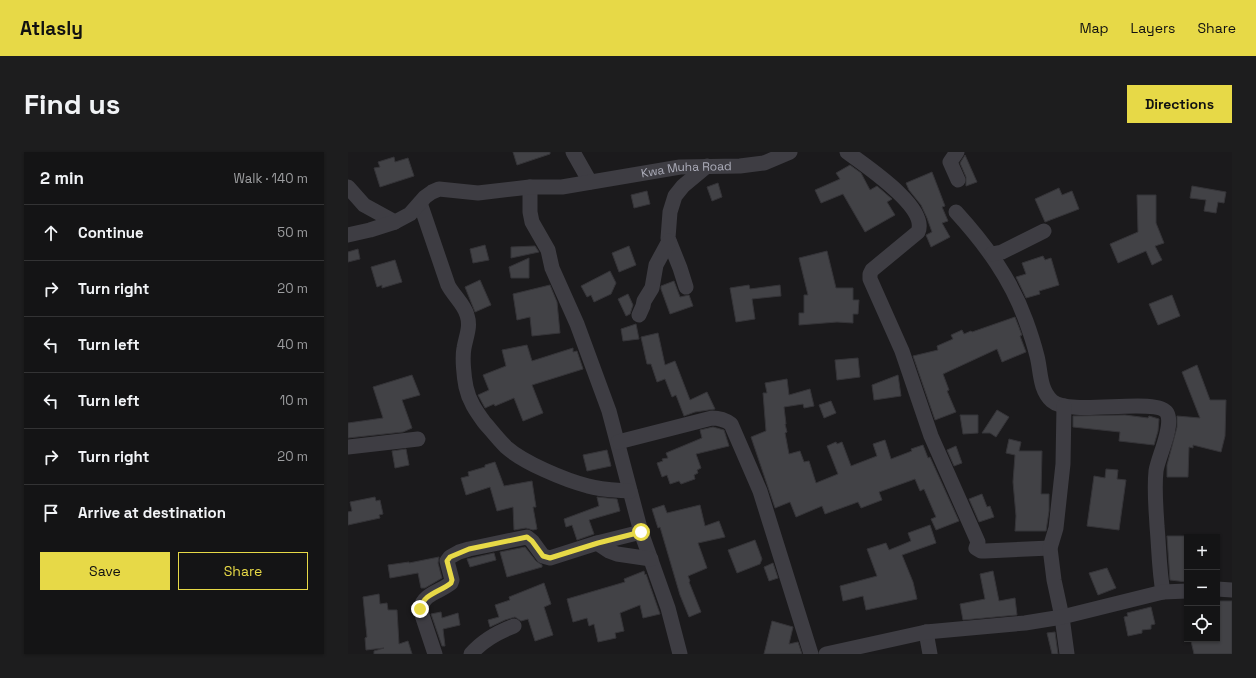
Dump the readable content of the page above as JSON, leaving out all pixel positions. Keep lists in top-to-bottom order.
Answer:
{
  "streets": {
    "street": ["Kwa Muha Road"]
  },
  "page": {
    "header": "Atlasly",
    "nav": ["Map", "Layers", "Share"],
    "buttons": [
      "Directions",
      ["Save", "Share"]
    ],
    "title": "Find us",
    "heading": ["2 min", "Walk · 140 m"],
    "list": [
      ["Continue", "50 m"],
      ["Turn right", "20 m"],
      ["Turn left", "40 m"],
      ["Turn left", "10 m"],
      ["Turn right", "20 m"],
      "Arrive at destination"
    ],
    "map_buttons": ["+", "−"]
  }
}
